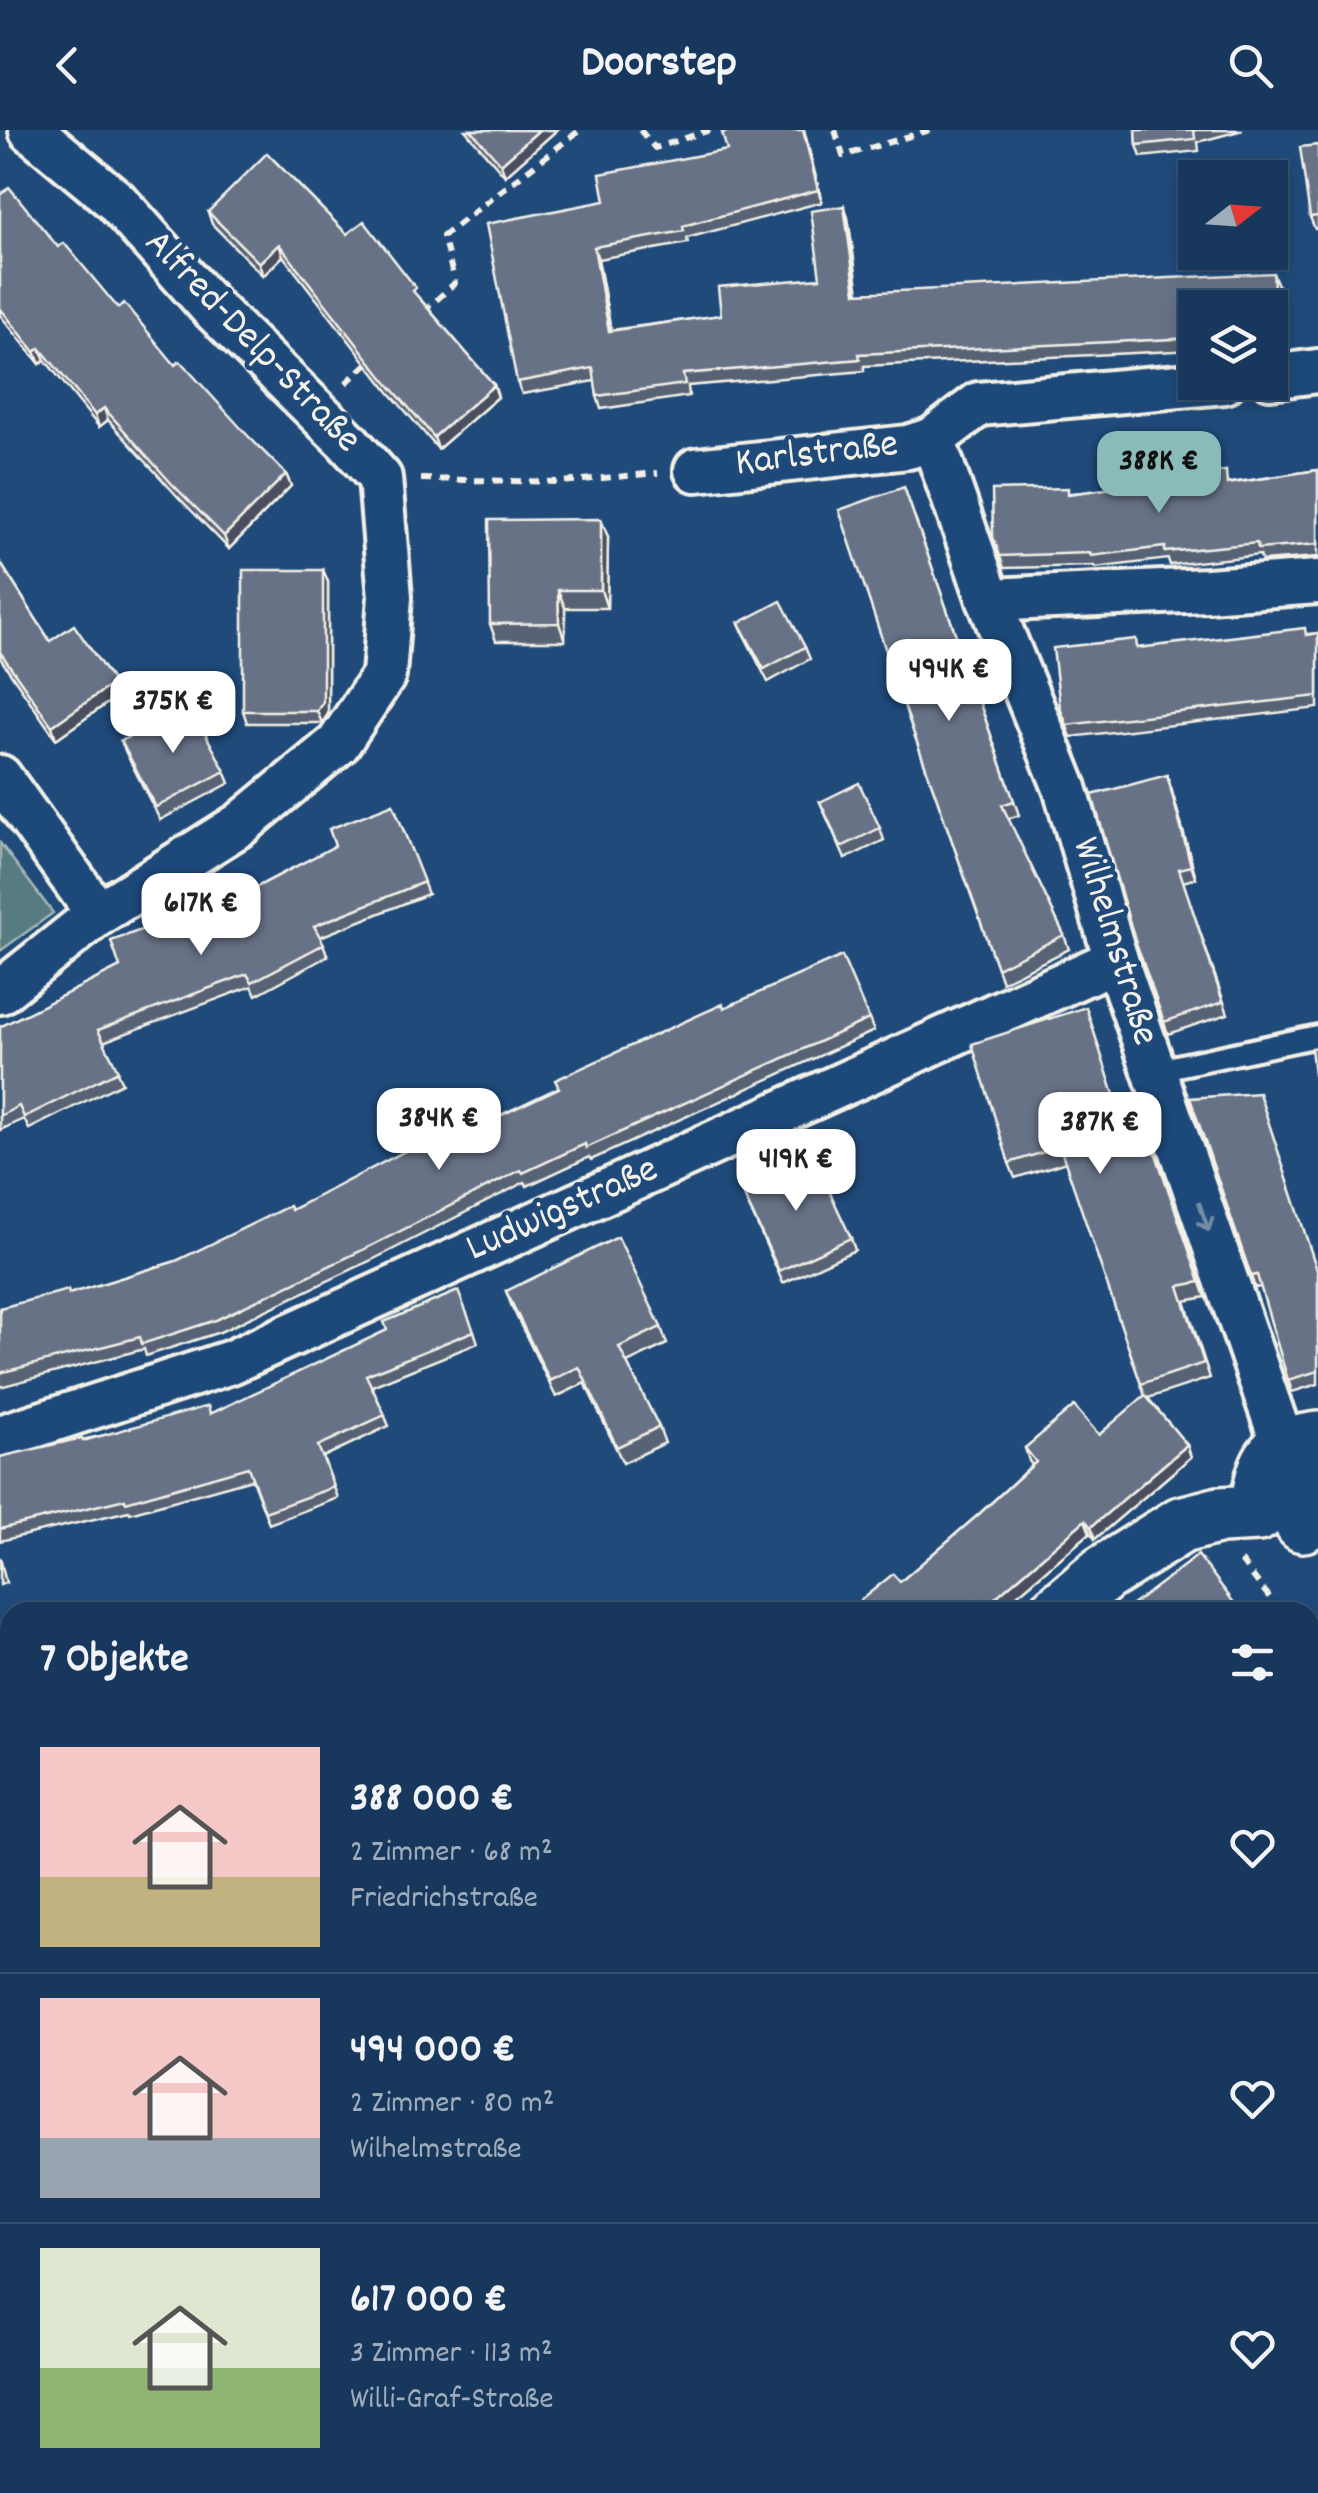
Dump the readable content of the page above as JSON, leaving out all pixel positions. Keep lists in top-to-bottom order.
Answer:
{
  "streets": {
    "street": [
      "Alfred-Delp-Straße",
      "Karlstraße",
      "Wilhelmstraße",
      "Ludwigstraße"
    ]
  },
  "crossings": [
    ["Karlstraße", "Wilhelmstraße"],
    ["Wilhelmstraße", "Ludwigstraße"]
  ],
  "one_way": ["Wilhelmstraße"],
  "north": "right",
  "page": {
    "header": "Doorstep",
    "price": [
      "388K €",
      "494K €",
      "375K €",
      "617K €",
      "384K €",
      "387K €",
      "419K €"
    ],
    "heading": "7 Objekte",
    "list": [
      {
        "name": "388 000 €",
        "note": "2 Zimmer · 68 m² · Friedrichstraße"
      },
      {
        "name": "494 000 €",
        "note": "2 Zimmer · 80 m² · Wilhelmstraße"
      },
      {
        "name": "617 000 €",
        "note": "3 Zimmer · 113 m² · Willi-Graf-Straße"
      }
    ]
  }
}
